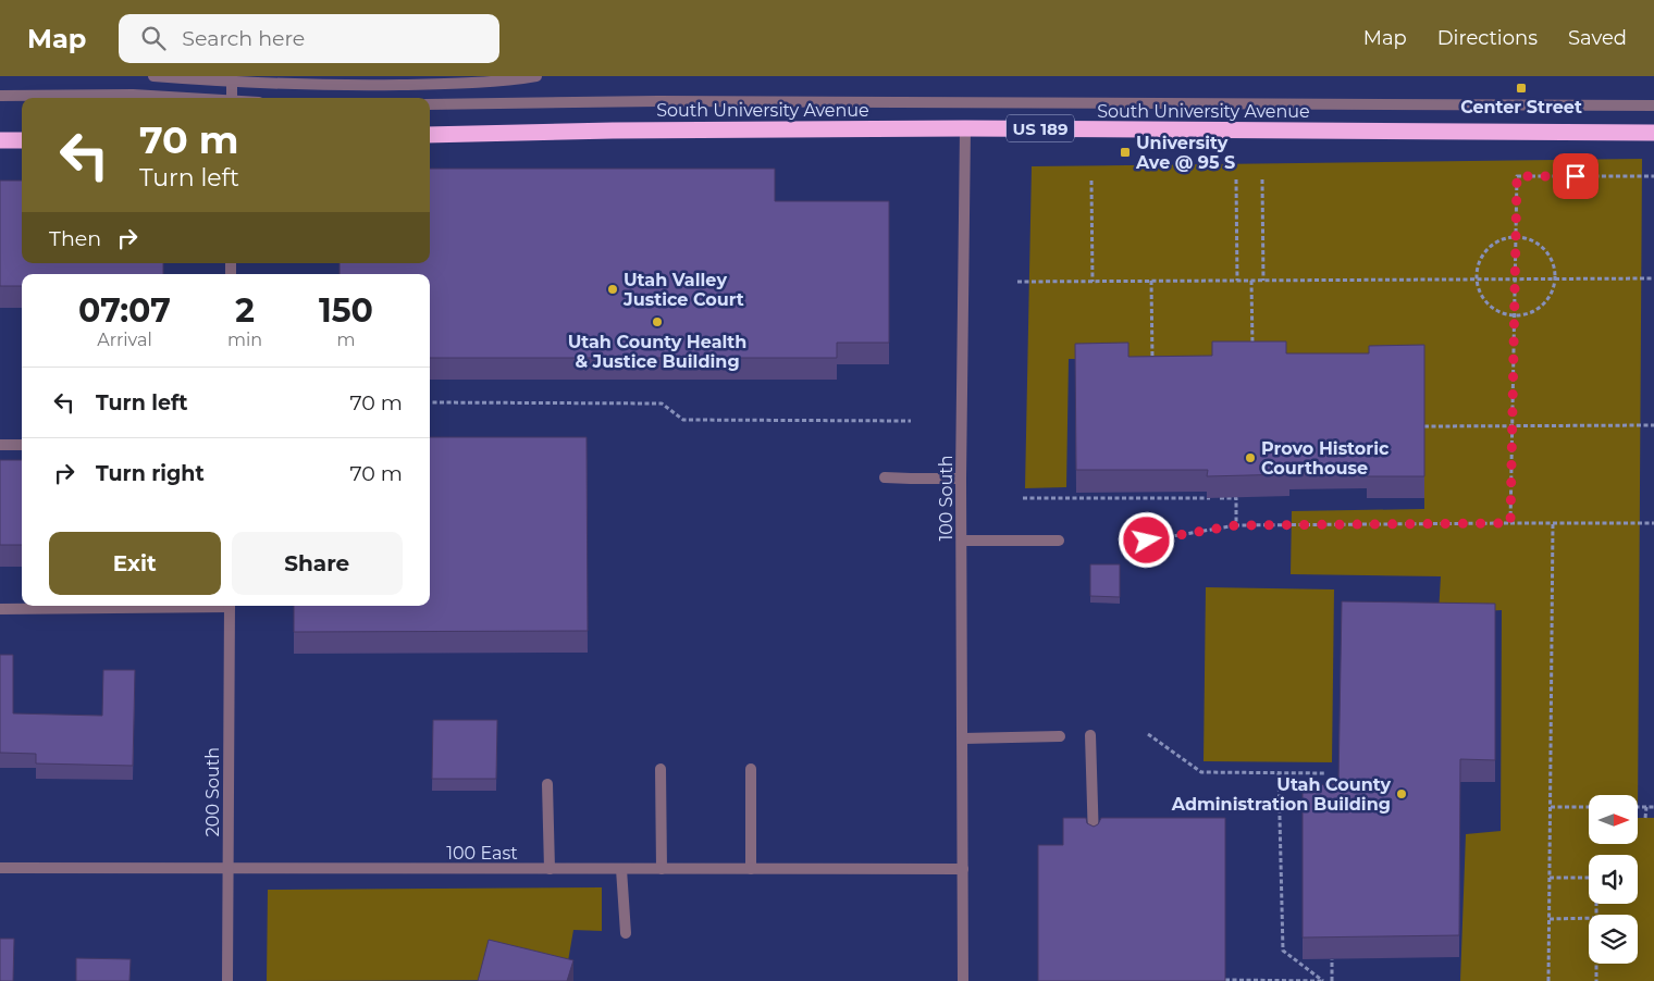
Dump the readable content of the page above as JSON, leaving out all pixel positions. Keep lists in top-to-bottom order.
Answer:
{
  "streets": {
    "highway": ["South University Avenue", "US 189"],
    "street": ["100 South", "200 South", "100 East"]
  },
  "crossings": [
    ["South University Avenue", "100 South"],
    ["100 South", "100 East"],
    ["200 South", "100 East"]
  ],
  "places": {
    "transit": ["Center Street", "University Ave @ 95 S"],
    "other": [
      "Utah Valley Justice Court",
      "Utah County Health & Justice Building",
      "Provo Historic Courthouse",
      "Utah County Administration Building"
    ]
  },
  "north": "right",
  "page": {
    "header": "Map",
    "search": "Search here",
    "nav": ["Map", "Directions", "Saved"],
    "turn": ["70 m", "Turn left"],
    "then": "Then",
    "eta": [
      "07:07",
      "Arrival",
      "2",
      "min",
      "150",
      "m"
    ],
    "list": [
      {
        "name": "Turn left",
        "value": "70 m"
      },
      {
        "name": "Turn right",
        "value": "70 m"
      }
    ],
    "buttons": ["Exit", "Share"]
  }
}
